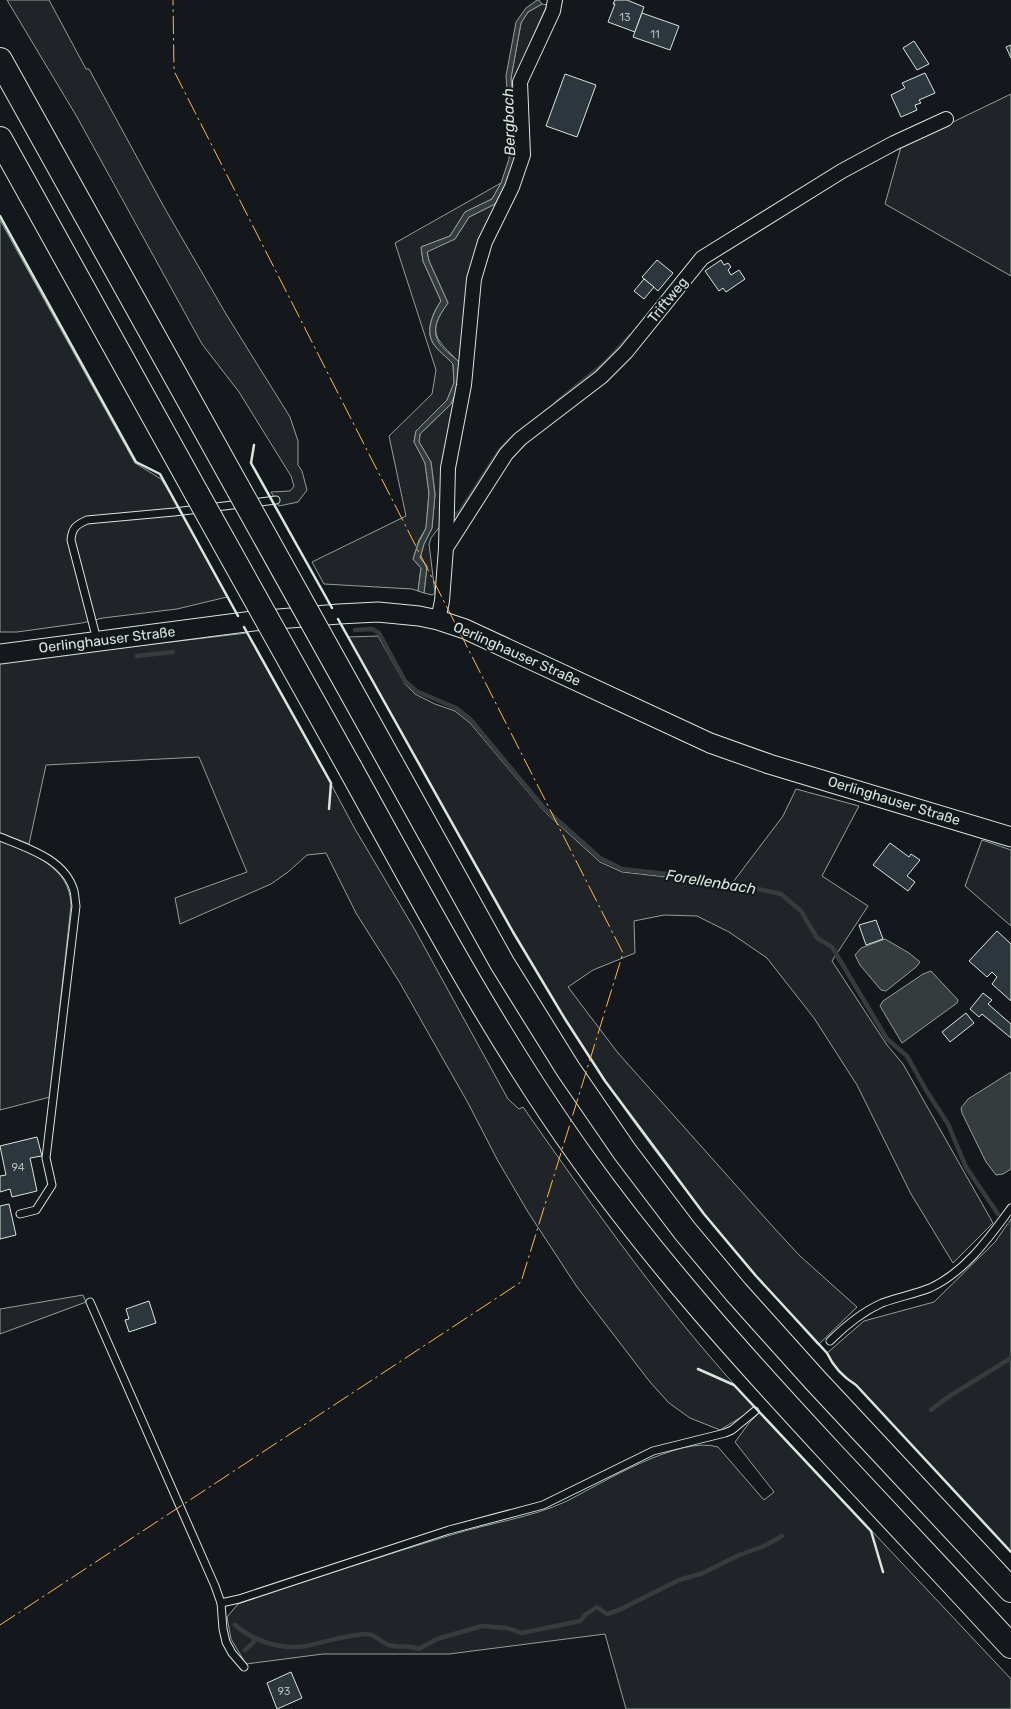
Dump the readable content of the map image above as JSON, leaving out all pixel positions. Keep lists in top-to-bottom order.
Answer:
{
  "streets": {
    "main road": ["Oerlinghauser Straße"],
    "street": ["Triftweg"]
  },
  "crossings": [
    ["Triftweg", "Oerlinghauser Straße"]
  ],
  "water": ["Bergbach", "Forellenbach"],
  "house_numbers": [
    "13",
    "11",
    "94",
    "93"
  ]
}
